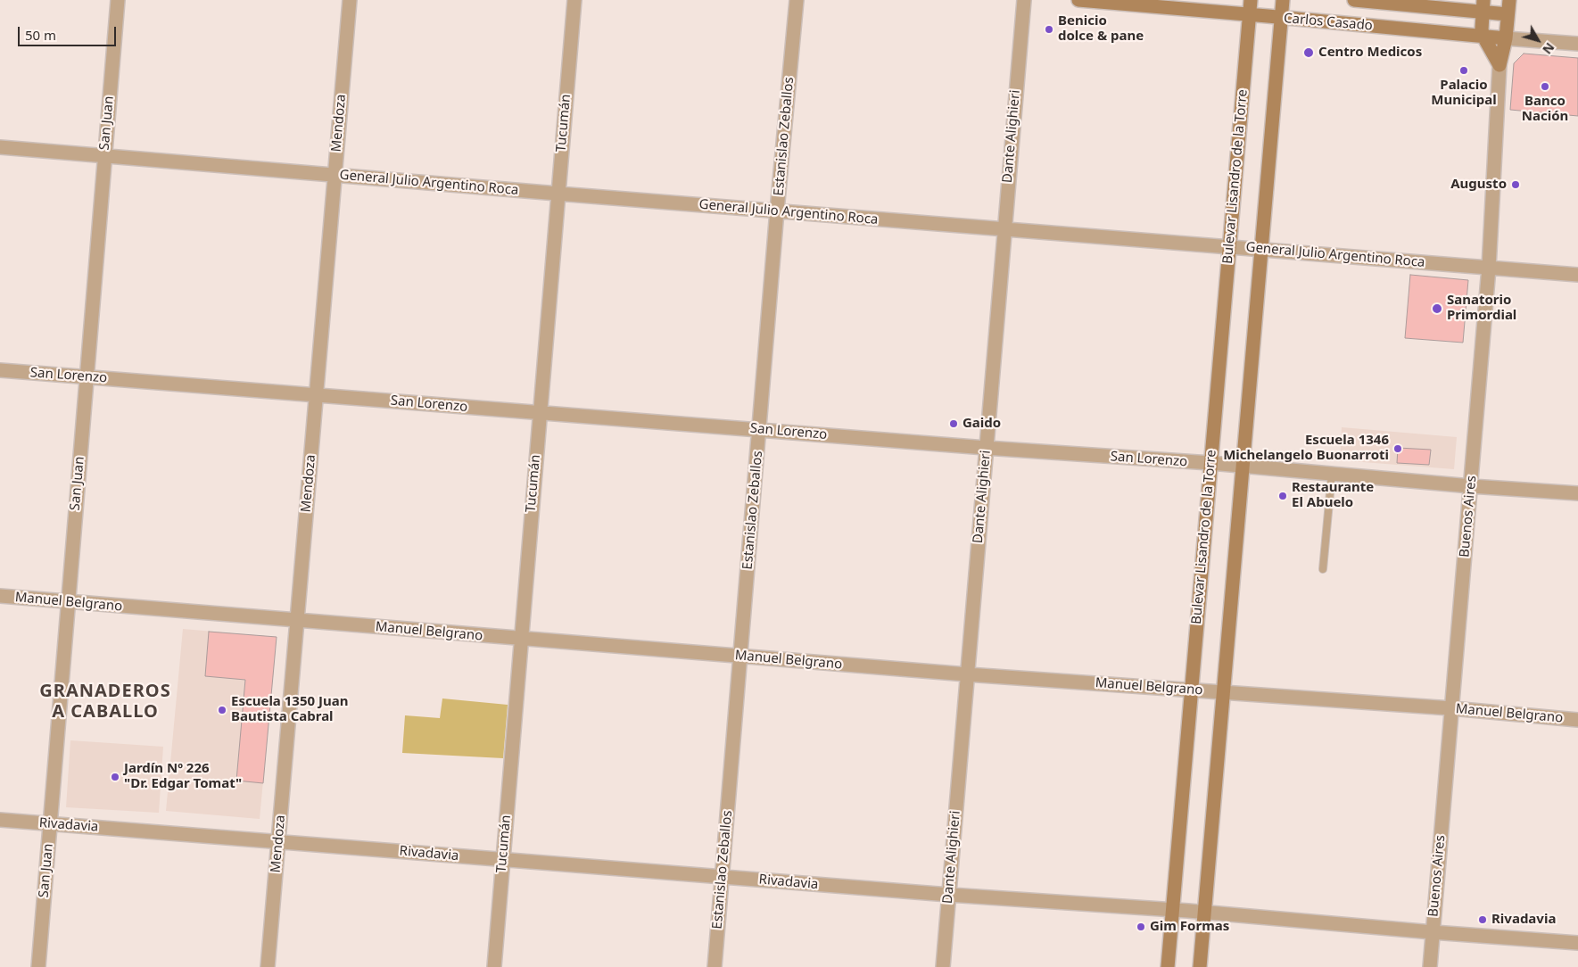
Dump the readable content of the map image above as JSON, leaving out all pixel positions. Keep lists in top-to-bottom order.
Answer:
{
  "streets": {
    "main road": ["Carlos Casado", "Bulevar Lisandro de la Torre", "Buenos Aires"],
    "street": [
      "San Juan",
      "Mendoza",
      "Tucumán",
      "Estanislao Zeballos",
      "Dante Alighieri",
      "General Julio Argentino Roca",
      "San Lorenzo",
      "Manuel Belgrano",
      "Rivadavia"
    ]
  },
  "crossings": [
    ["Carlos Casado", "Bulevar Lisandro de la Torre"],
    ["Carlos Casado", "Buenos Aires"],
    ["San Juan", "General Julio Argentino Roca"],
    ["San Juan", "San Lorenzo"],
    ["San Juan", "Manuel Belgrano"],
    ["San Juan", "Rivadavia"],
    ["Mendoza", "General Julio Argentino Roca"],
    ["Mendoza", "San Lorenzo"],
    ["Mendoza", "Manuel Belgrano"],
    ["Mendoza", "Rivadavia"],
    ["Tucumán", "General Julio Argentino Roca"],
    ["Tucumán", "San Lorenzo"],
    ["Tucumán", "Manuel Belgrano"],
    ["Tucumán", "Rivadavia"],
    ["Estanislao Zeballos", "General Julio Argentino Roca"],
    ["Estanislao Zeballos", "San Lorenzo"],
    ["Estanislao Zeballos", "Manuel Belgrano"],
    ["Estanislao Zeballos", "Rivadavia"],
    ["Dante Alighieri", "General Julio Argentino Roca"],
    ["Dante Alighieri", "San Lorenzo"],
    ["Dante Alighieri", "Manuel Belgrano"],
    ["Dante Alighieri", "Rivadavia"],
    ["Bulevar Lisandro de la Torre", "General Julio Argentino Roca"],
    ["Bulevar Lisandro de la Torre", "San Lorenzo"],
    ["Bulevar Lisandro de la Torre", "Manuel Belgrano"],
    ["Bulevar Lisandro de la Torre", "Rivadavia"],
    ["General Julio Argentino Roca", "Buenos Aires"],
    ["San Lorenzo", "Buenos Aires"],
    ["Buenos Aires", "Manuel Belgrano"],
    ["Buenos Aires", "Rivadavia"]
  ],
  "districts": ["GRANADEROS A CABALLO"],
  "places": [
    "Benicio dolce & pane",
    "Centro Medicos",
    "Palacio Municipal",
    "Banco Nación",
    "Augusto",
    "Sanatorio Primordial",
    "Gaido",
    "Escuela 1346 Michelangelo Buonarroti",
    "Restaurante El Abuelo",
    "Escuela 1350 Juan Bautista Cabral",
    "Jardín Nº 226 \"Dr. Edgar Tomat\"",
    "Rivadavia",
    "Gim Formas"
  ],
  "scale_bar": "50 m",
  "north": "bottom right"
}
